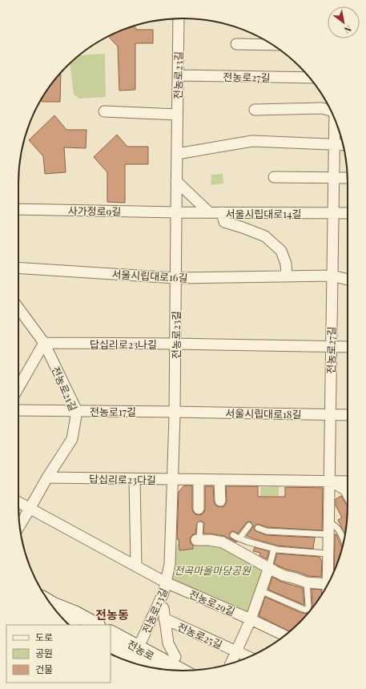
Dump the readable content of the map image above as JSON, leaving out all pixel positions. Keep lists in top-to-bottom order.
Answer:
{
  "streets": {
    "main road": ["전농로"],
    "street": [
      "전농로23길",
      "전농로27길",
      "사가정로9길",
      "서울시립대로14길",
      "서울시립대로16길",
      "답십리로23나길",
      "전농로21길",
      "전농로17길",
      "서울시립대로18길",
      "답십리로23다길",
      "전농로29길",
      "전농로25길"
    ]
  },
  "crossings": [
    ["전농로23길", "전농로27길"],
    ["전농로23길", "사가정로9길"],
    ["전농로23길", "서울시립대로14길"],
    ["전농로23길", "서울시립대로16길"],
    ["전농로23길", "답십리로23나길"],
    ["전농로23길", "전농로17길"],
    ["전농로23길", "서울시립대로18길"],
    ["전농로23길", "답십리로23다길"],
    ["전농로23길", "전농로29길"],
    ["전농로23길", "전농로"],
    ["전농로27길", "서울시립대로14길"],
    ["전농로27길", "서울시립대로16길"],
    ["전농로27길", "답십리로23나길"],
    ["전농로27길", "서울시립대로18길"],
    ["전농로27길", "답십리로23다길"],
    ["사가정로9길", "서울시립대로14길"],
    ["답십리로23나길", "전농로21길"],
    ["전농로21길", "전농로17길"],
    ["전농로21길", "답십리로23다길"],
    ["전농로21길", "전농로29길"],
    ["전농로17길", "서울시립대로18길"],
    ["전농로25길", "전농로"]
  ],
  "districts": ["전농동"],
  "parks": ["전곡마을마당공원"],
  "legend": ["도로", "공원", "건물"],
  "north": "bottom right"
}
